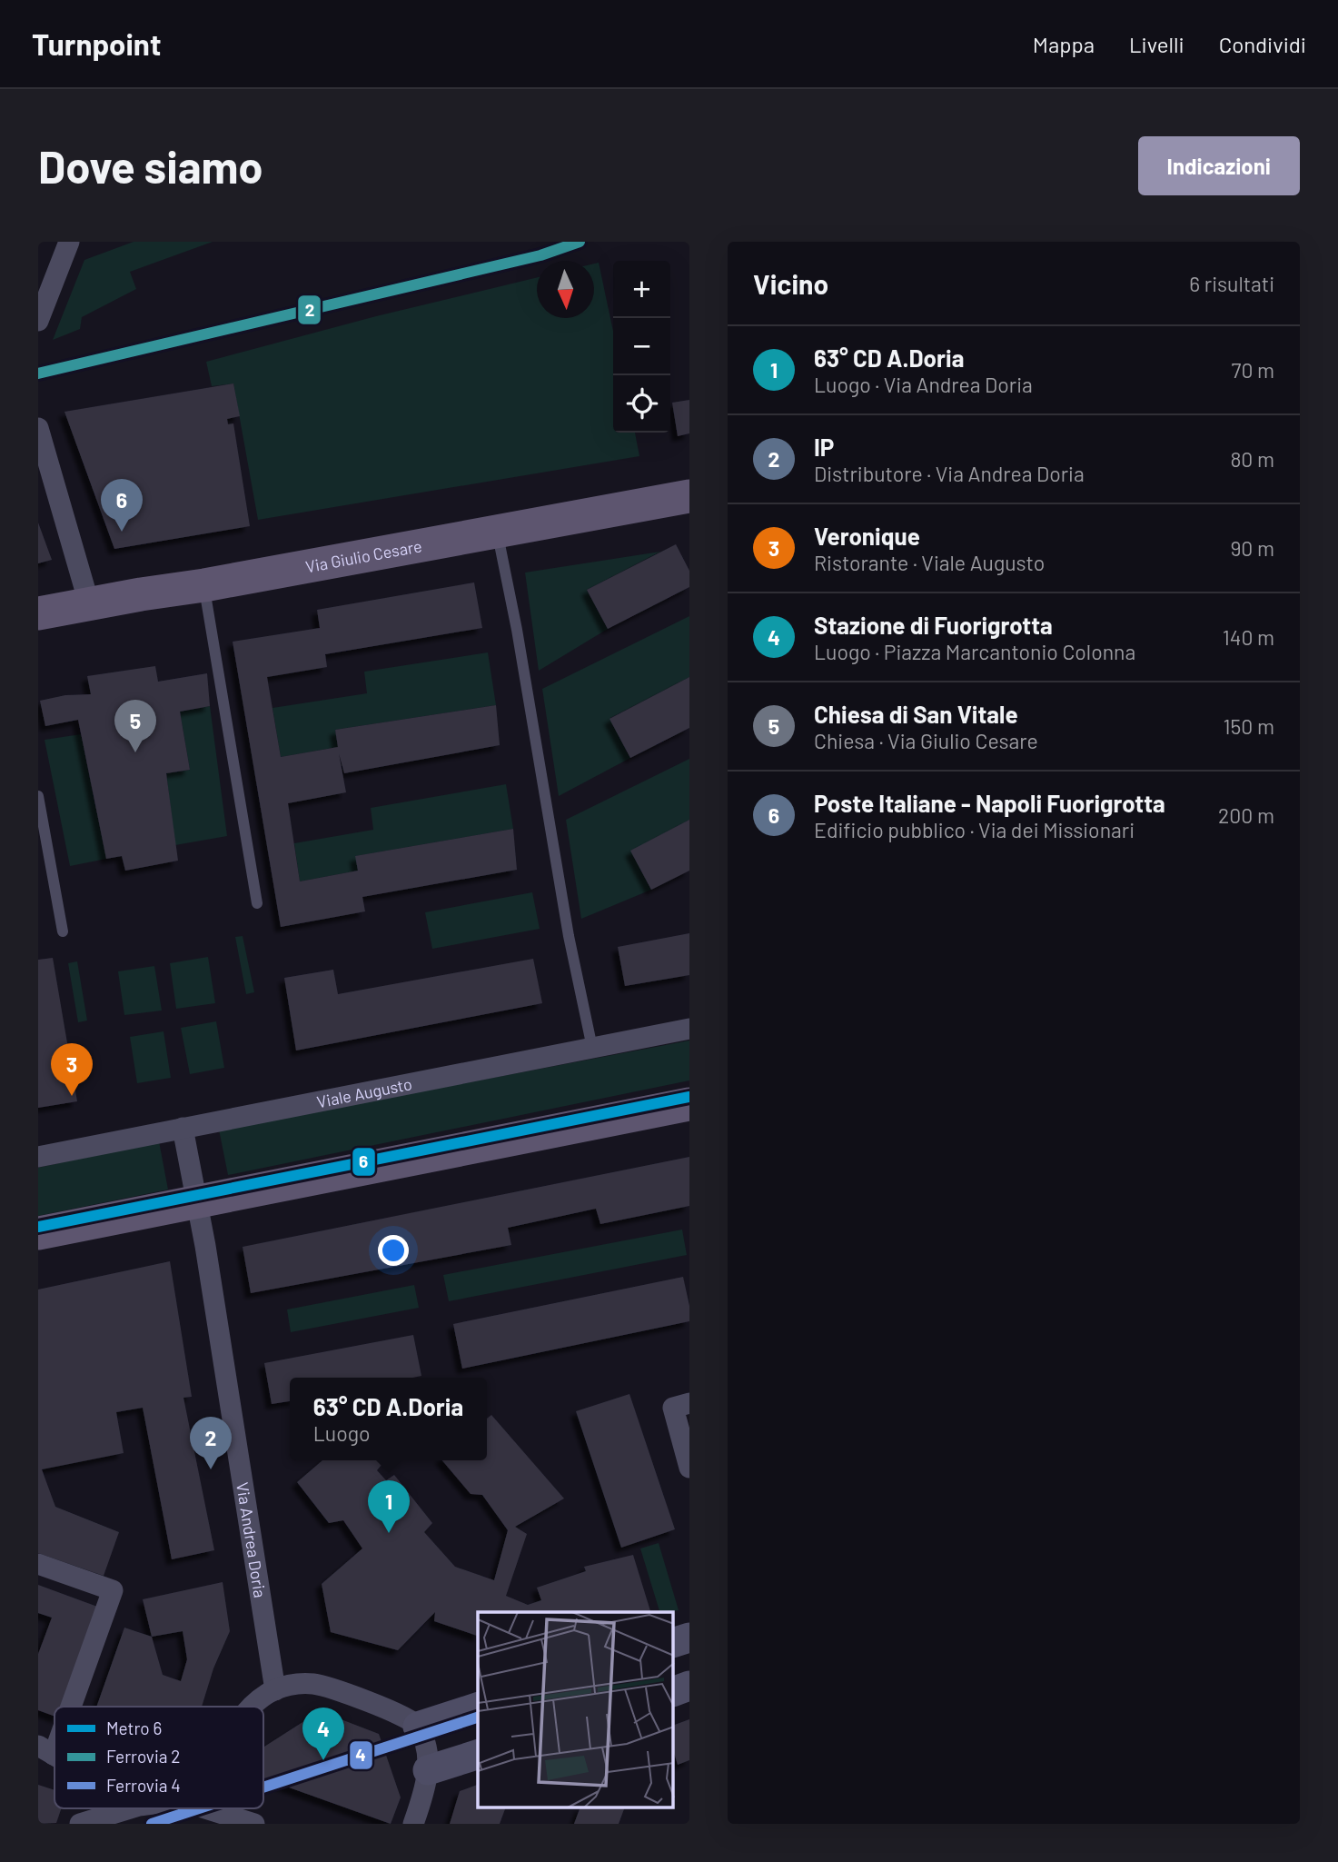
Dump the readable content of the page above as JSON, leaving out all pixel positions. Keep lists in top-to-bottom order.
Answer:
{
  "streets": {
    "main road": ["Via Giulio Cesare"],
    "street": ["Viale Augusto", "Via Andrea Doria"]
  },
  "crossings": [
    ["Viale Augusto", "Via Andrea Doria"]
  ],
  "lines": ["rail line 2", "metro line 6", "rail line 4"],
  "legend": ["Metro 6", "Ferrovia 2", "Ferrovia 4"],
  "north": "bottom",
  "page": {
    "header": "Turnpoint",
    "nav": ["Mappa", "Livelli", "Condividi"],
    "buttons": "Indicazioni",
    "title": "Dove siamo",
    "heading": ["Vicino", "6 risultati"],
    "map_buttons": ["+", "−"],
    "list": [
      {
        "mark": "1",
        "name": "63° CD A.Doria",
        "note": "Luogo · Via Andrea Doria",
        "value": "70 m"
      },
      {
        "mark": "2",
        "name": "IP",
        "note": "Distributore · Via Andrea Doria",
        "value": "80 m"
      },
      {
        "mark": "3",
        "name": "Veronique",
        "note": "Ristorante · Viale Augusto",
        "value": "90 m"
      },
      {
        "mark": "4",
        "name": "Stazione di Fuorigrotta",
        "note": "Luogo · Piazza Marcantonio Colonna",
        "value": "140 m"
      },
      {
        "mark": "5",
        "name": "Chiesa di San Vitale",
        "note": "Chiesa · Via Giulio Cesare",
        "value": "150 m"
      },
      {
        "mark": "6",
        "name": "Poste Italiane - Napoli Fuorigrotta",
        "note": "Edificio pubblico · Via dei Missionari",
        "value": "200 m"
      }
    ],
    "pins": [
      "6",
      "5",
      "3",
      "2",
      "1",
      "4"
    ],
    "popup": ["63° CD A.Doria", "Luogo"]
  }
}
